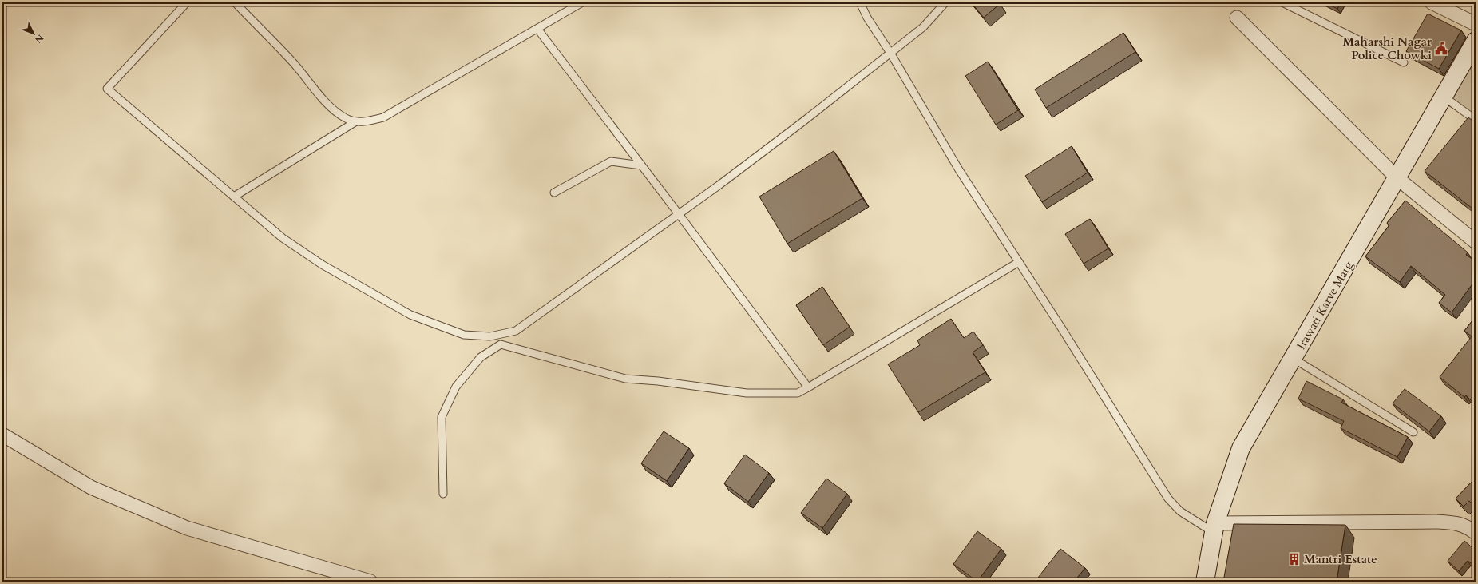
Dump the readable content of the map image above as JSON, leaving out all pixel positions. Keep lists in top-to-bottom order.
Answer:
{
  "streets": {
    "main road": ["Irawati Karve Marg"]
  },
  "places": {
    "public building": ["Maharshi Nagar Police Chowki"],
    "building": ["Mantri Estate"]
  },
  "north": "bottom right"
}
